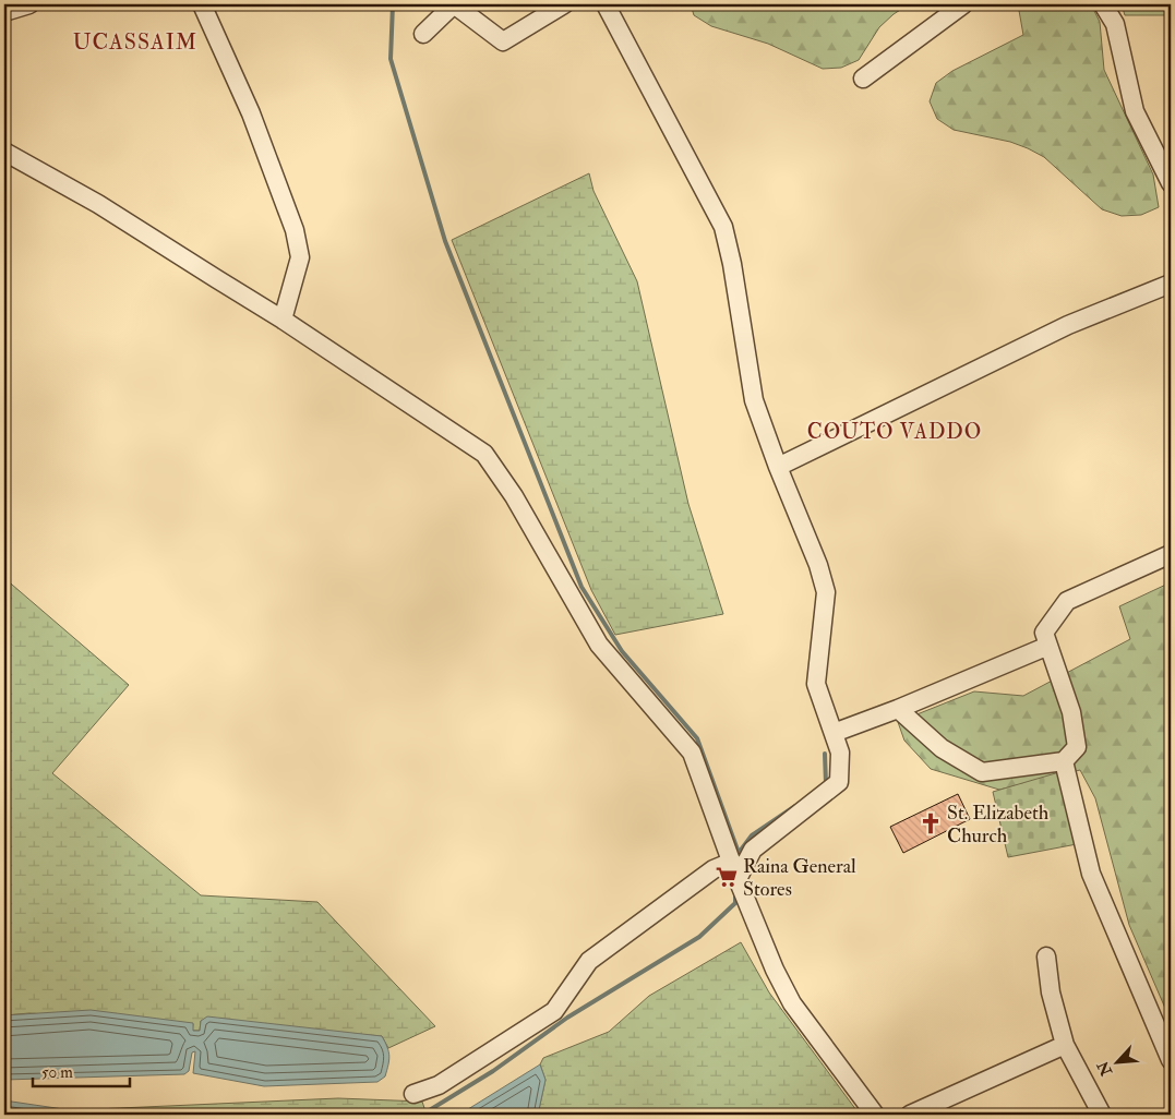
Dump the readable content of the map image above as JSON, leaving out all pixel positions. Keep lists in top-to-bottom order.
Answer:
{
  "districts": ["UCASSAIM", "COUTO VADDO"],
  "places": {
    "church": ["St. Elizabeth Church"],
    "supermarket": ["Raina General Stores"]
  },
  "scale_bar": "50 m",
  "north": "bottom left"
}
